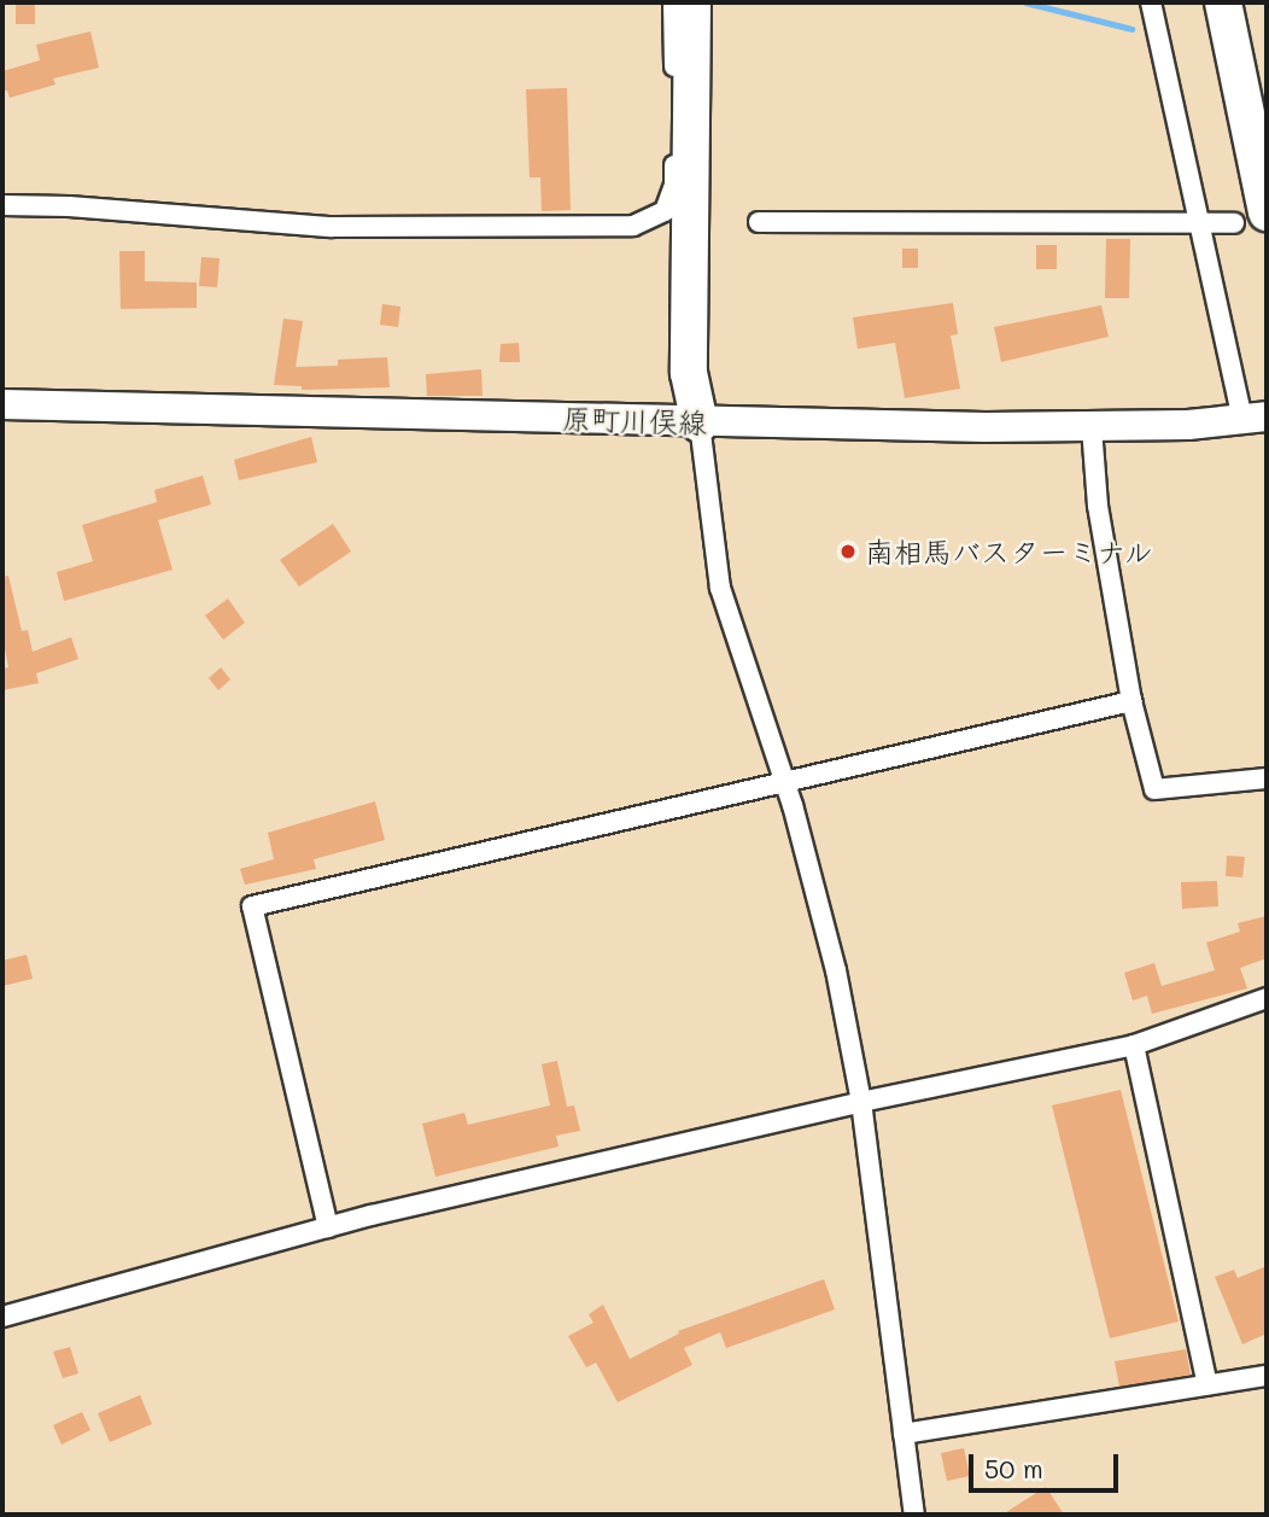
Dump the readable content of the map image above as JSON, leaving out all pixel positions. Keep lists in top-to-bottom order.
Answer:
{
  "streets": {
    "main road": ["原町川俣線"]
  },
  "places": ["南相馬バスターミナル"],
  "scale_bar": "50 m"
}
